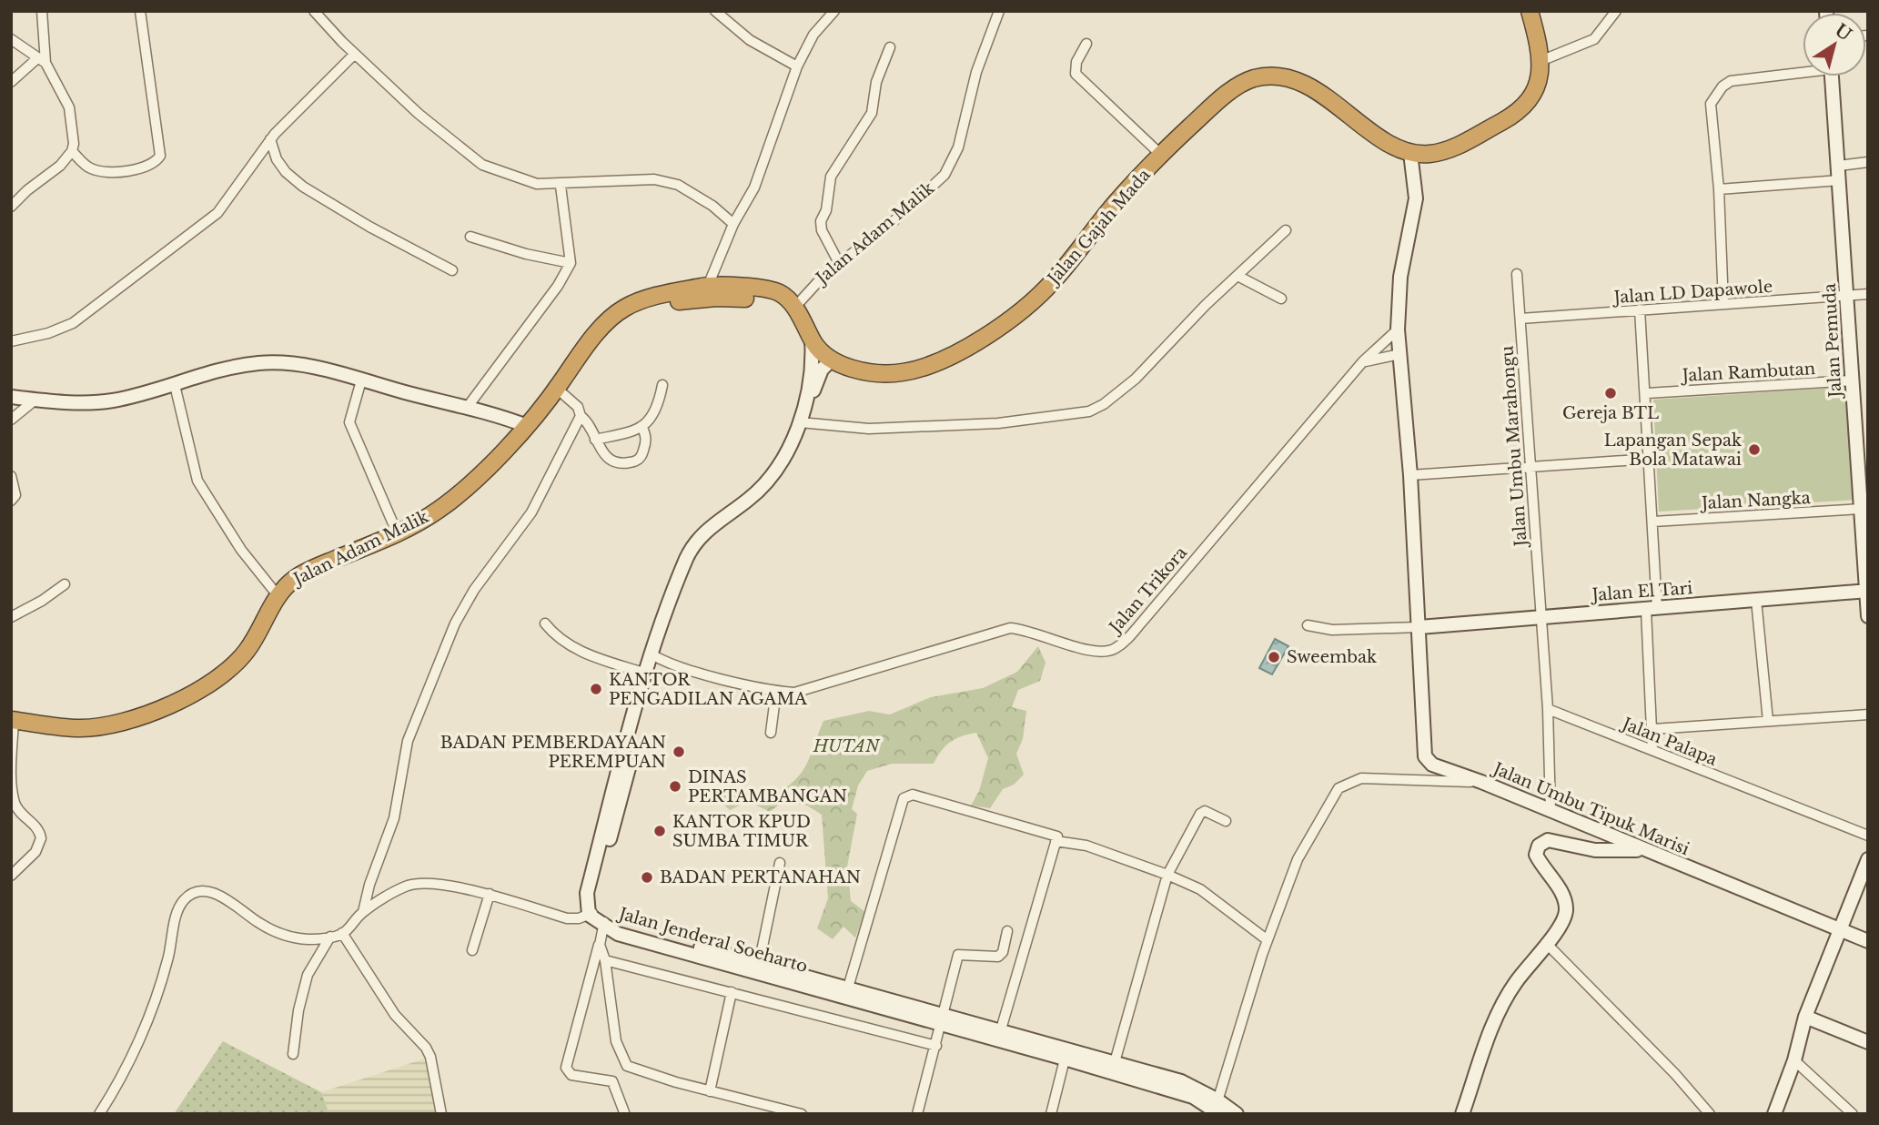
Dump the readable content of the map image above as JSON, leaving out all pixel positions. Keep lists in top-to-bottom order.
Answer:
{
  "streets": {
    "highway": ["Jalan Gajah Mada", "Jalan Adam Malik"],
    "street": [
      "Jalan LD Dapawole",
      "Jalan Pemuda",
      "Jalan Rambutan",
      "Jalan Umbu Marahongu",
      "Jalan Nangka",
      "Jalan Trikora",
      "Jalan El Tari",
      "Jalan Palapa",
      "Jalan Umbu Tipuk Marisi",
      "Jalan Jenderal Soeharto"
    ]
  },
  "crossings": [
    ["Jalan Gajah Mada", "Jalan Adam Malik"],
    ["Jalan LD Dapawole", "Jalan Pemuda"],
    ["Jalan LD Dapawole", "Jalan Umbu Marahongu"],
    ["Jalan Pemuda", "Jalan Rambutan"],
    ["Jalan Pemuda", "Jalan Nangka"],
    ["Jalan Pemuda", "Jalan El Tari"],
    ["Jalan Umbu Marahongu", "Jalan El Tari"],
    ["Jalan El Tari", "Jalan Umbu Tipuk Marisi"]
  ],
  "parks": ["HUTAN"],
  "places": [
    "Gereja BTL",
    "Lapangan Sepak Bola Matawai",
    "Sweembak",
    "KANTOR PENGADILAN AGAMA",
    "BADAN PEMBERDAYAAN PEREMPUAN",
    "DINAS PERTAMBANGAN",
    "KANTOR KPUD SUMBA TIMUR",
    "BADAN PERTANAHAN"
  ],
  "north": "top right"
}
